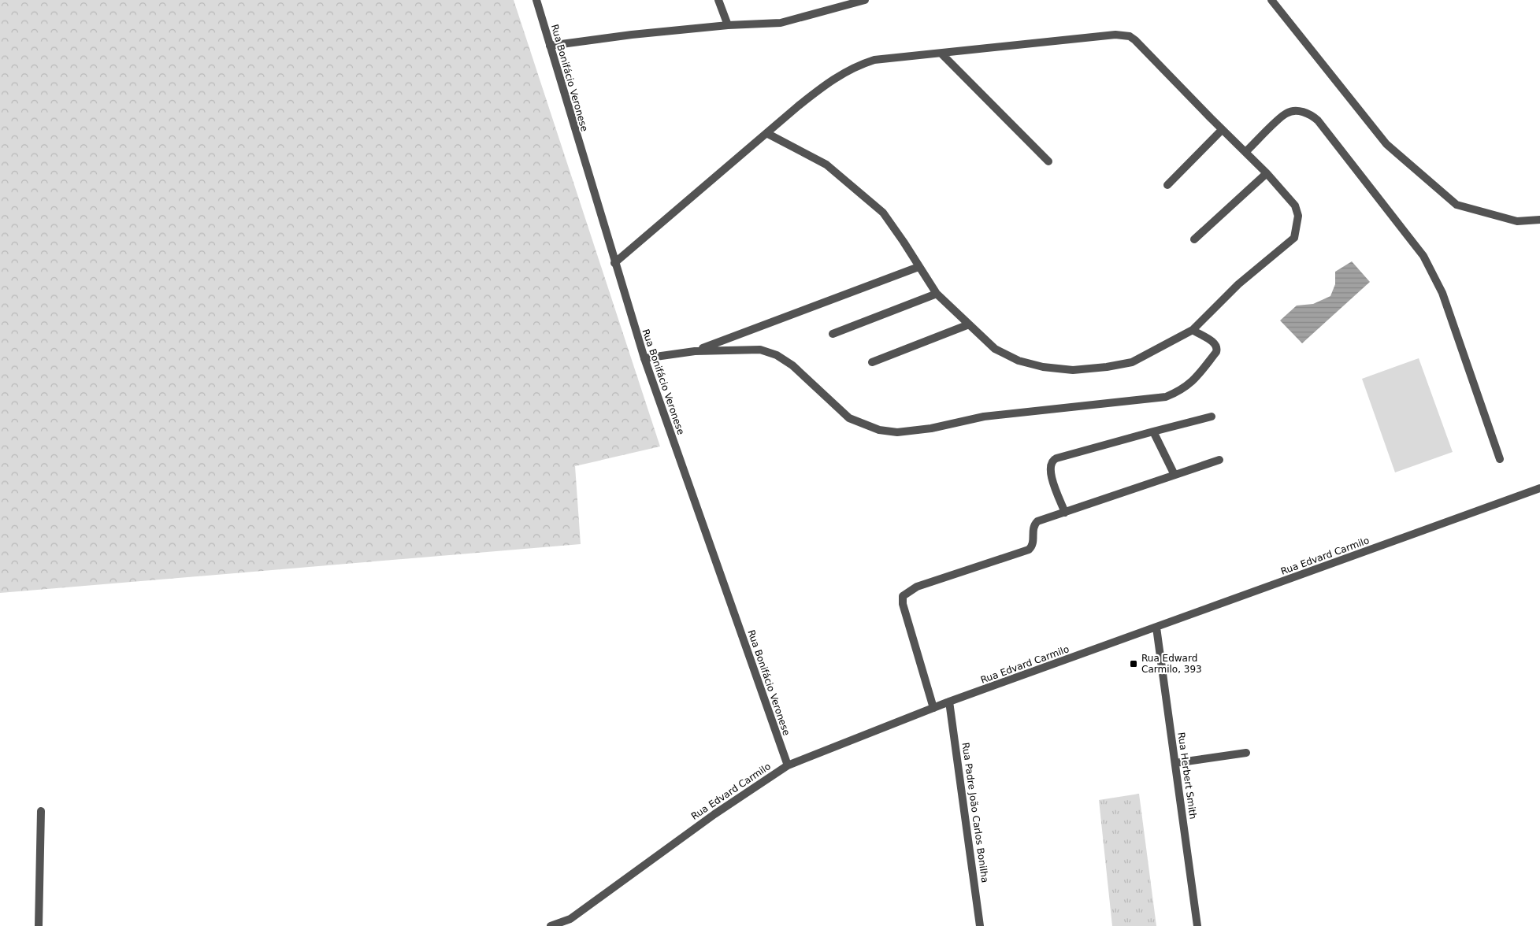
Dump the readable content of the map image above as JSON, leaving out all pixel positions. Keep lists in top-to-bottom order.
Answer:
{
  "streets": {
    "street": [
      "Rua Bonifácio Veronese",
      "Rua Edvard Carmilo",
      "Rua Herbert Smith",
      "Rua Padre João Carlos Bonilha"
    ]
  },
  "crossings": [
    ["Rua Bonifácio Veronese", "Rua Edvard Carmilo"],
    ["Rua Edvard Carmilo", "Rua Herbert Smith"],
    ["Rua Edvard Carmilo", "Rua Padre João Carlos Bonilha"]
  ],
  "places": {
    "transit": ["Rua Edward Carmilo, 393"]
  }
}
